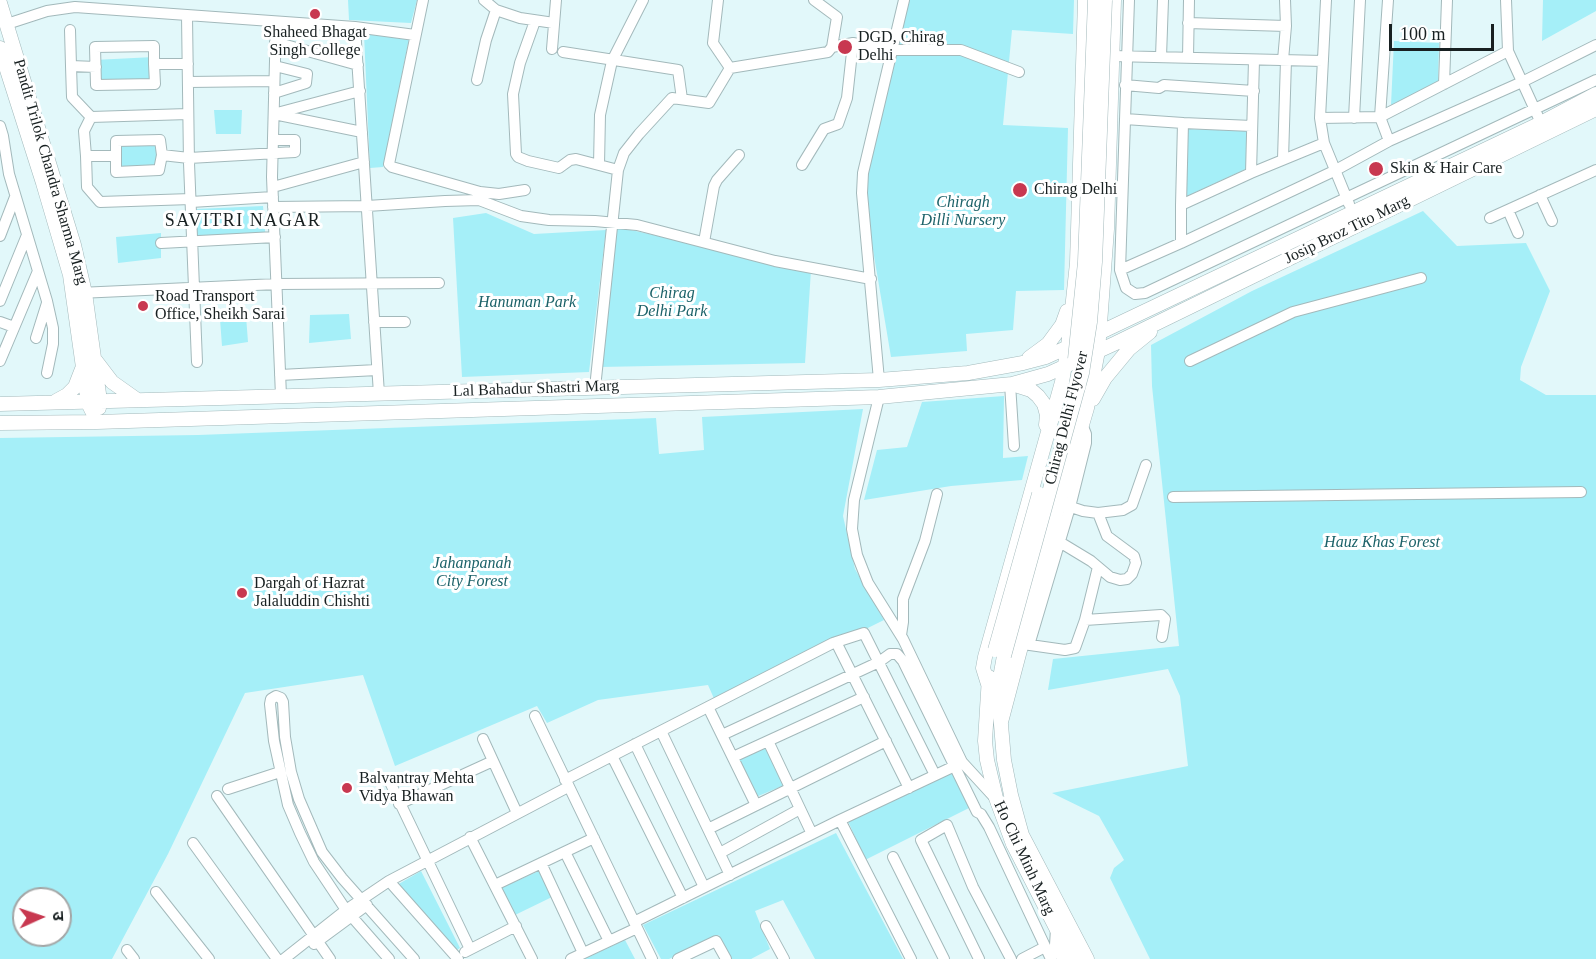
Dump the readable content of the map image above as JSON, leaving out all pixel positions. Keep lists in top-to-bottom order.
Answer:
{
  "streets": {
    "main road": [
      "Pandit Trilok Chandra Sharma Marg",
      "Josip Broz Tito Marg",
      "Lal Bahadur Shastri Marg",
      "Chirag Delhi Flyover",
      "Ho Chi Minh Marg"
    ]
  },
  "crossings": [
    ["Pandit Trilok Chandra Sharma Marg", "Lal Bahadur Shastri Marg"],
    ["Josip Broz Tito Marg", "Lal Bahadur Shastri Marg"],
    ["Chirag Delhi Flyover", "Ho Chi Minh Marg"]
  ],
  "districts": ["SAVITRI NAGAR"],
  "parks": [
    "Chiragh Dilli Nursery",
    "Chirag Delhi Park",
    "Hanuman Park",
    "Hauz Khas Forest",
    "Jahanpanah City Forest"
  ],
  "places": [
    "Shaheed Bhagat Singh College",
    "DGD, Chirag Delhi",
    "Skin & Hair Care",
    "Chirag Delhi",
    "Road Transport Office, Sheikh Sarai",
    "Dargah of Hazrat Jalaluddin Chishti",
    "Balvantray Mehta Vidya Bhawan"
  ],
  "scale_bar": "100 m",
  "north": "right"
}
